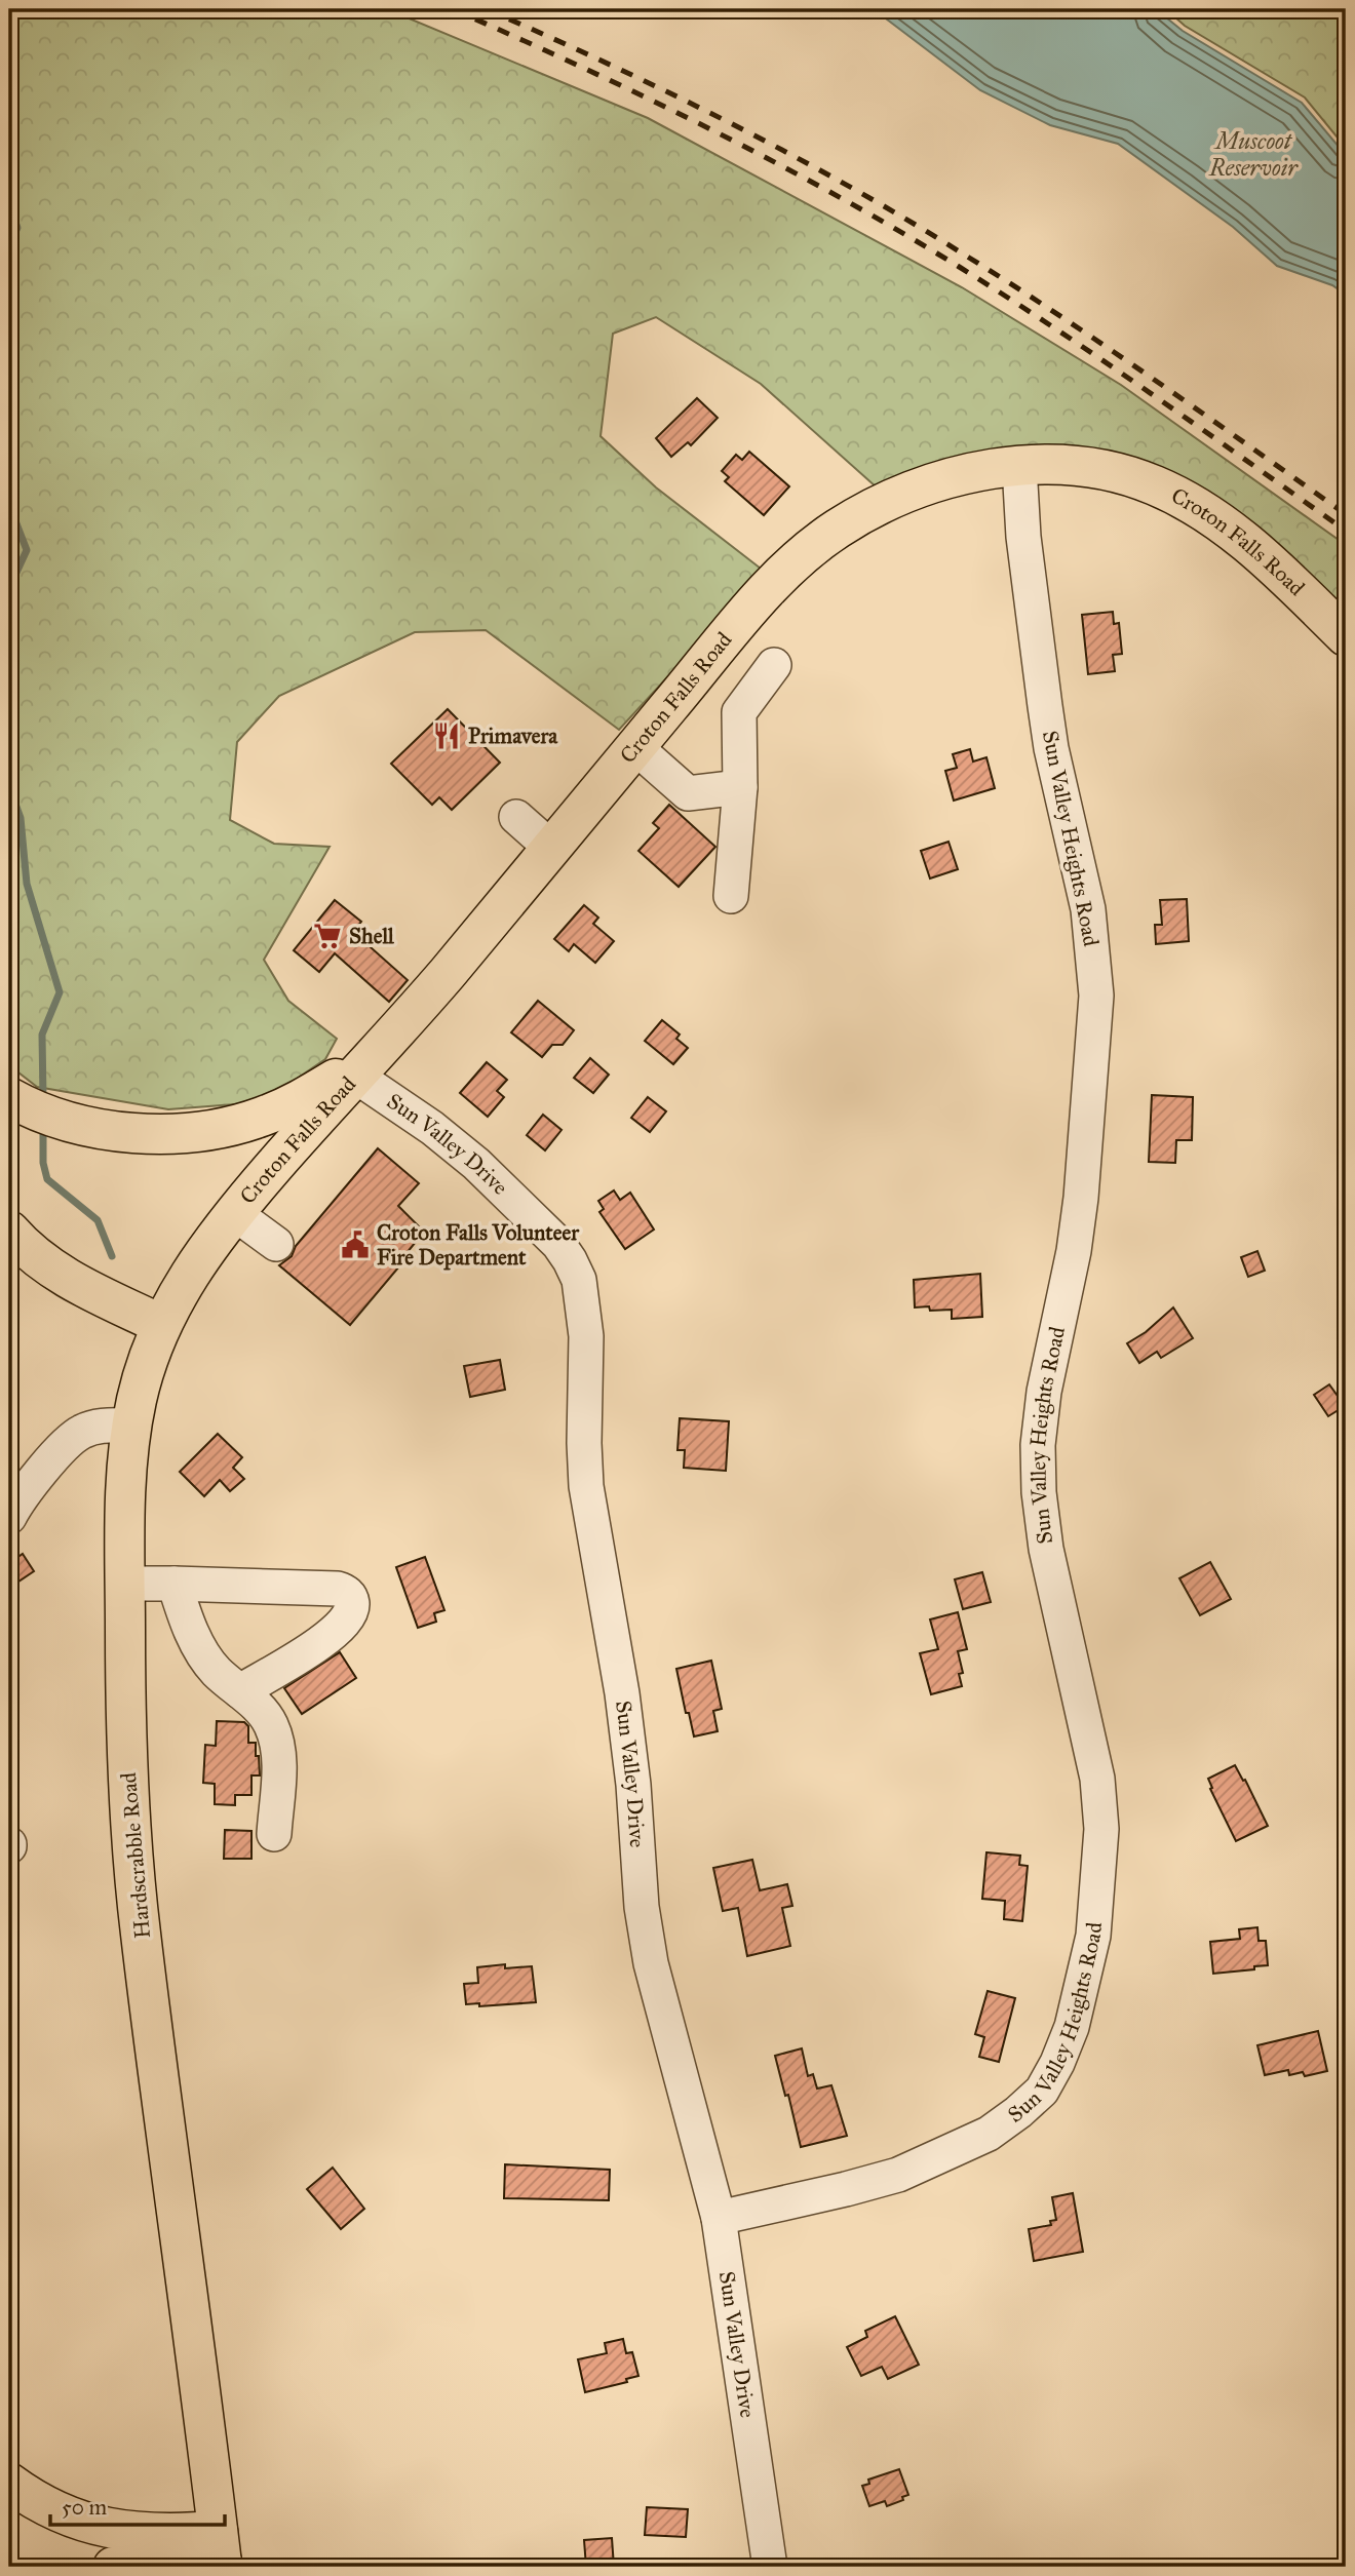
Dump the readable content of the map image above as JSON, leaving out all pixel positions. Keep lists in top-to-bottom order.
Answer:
{
  "streets": {
    "main road": ["Croton Falls Road", "Hardscrabble Road"],
    "street": ["Sun Valley Heights Road", "Sun Valley Drive"]
  },
  "crossings": [
    ["Croton Falls Road", "Sun Valley Heights Road"],
    ["Croton Falls Road", "Sun Valley Drive"],
    ["Croton Falls Road", "Hardscrabble Road"],
    ["Sun Valley Heights Road", "Sun Valley Drive"]
  ],
  "water": ["Muscoot Reservoir"],
  "places": {
    "restaurant": ["Primavera"],
    "supermarket": ["Shell"],
    "public building": ["Croton Falls Volunteer Fire Department"]
  },
  "scale_bar": "50 m"
}
